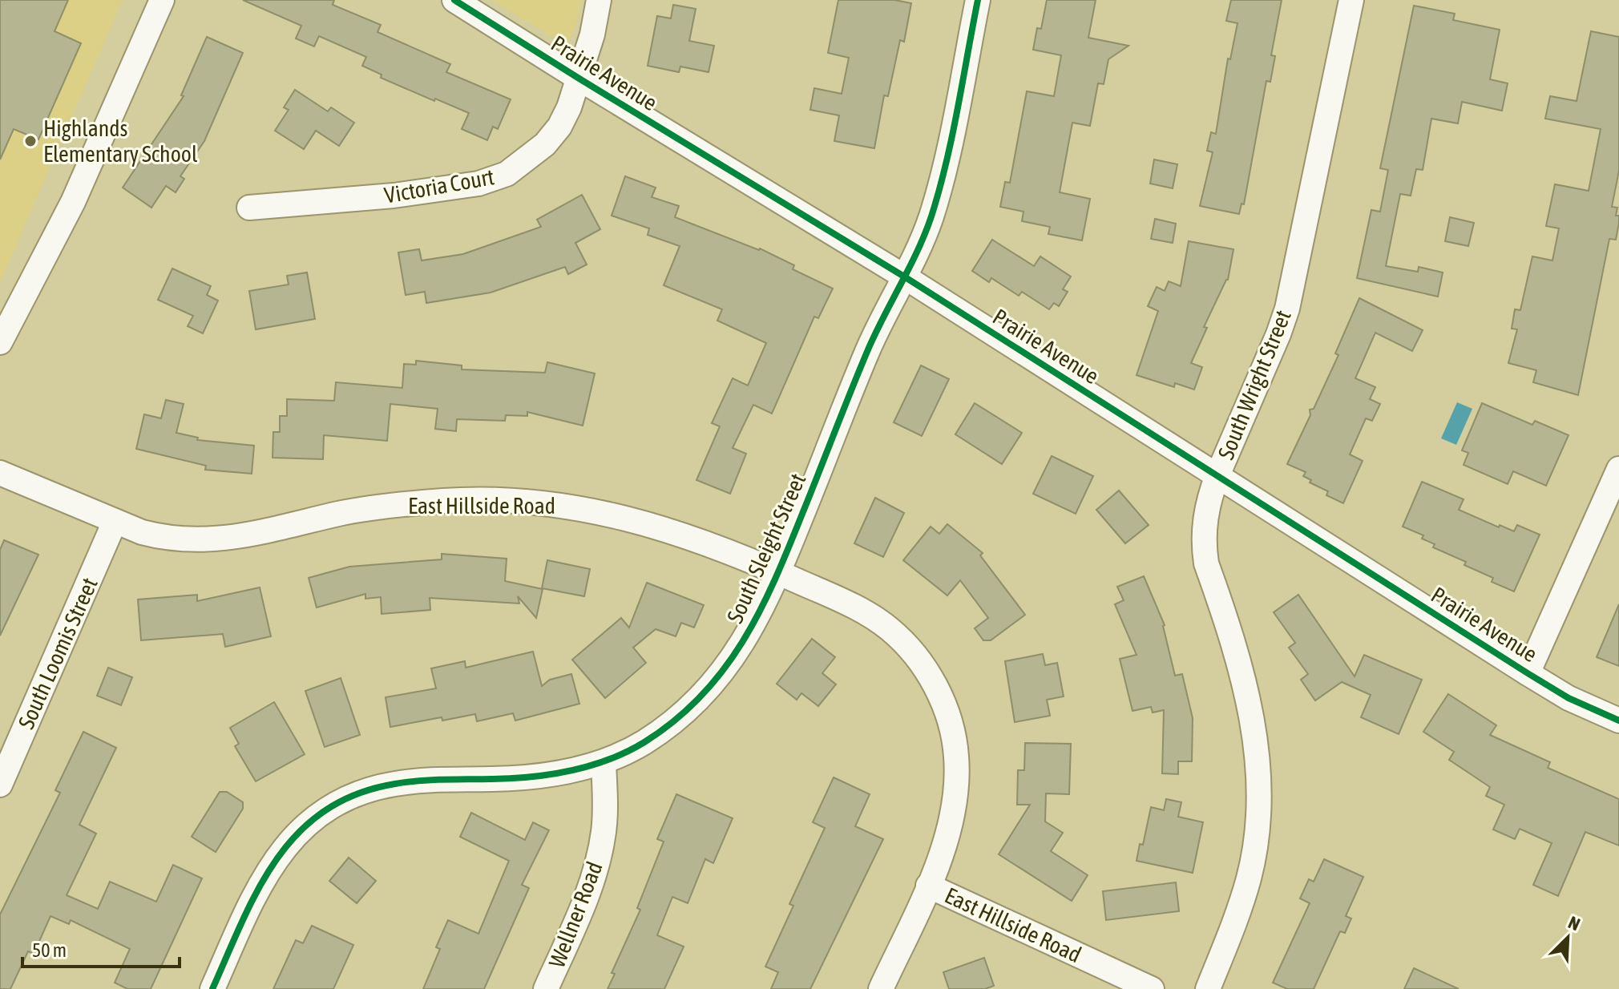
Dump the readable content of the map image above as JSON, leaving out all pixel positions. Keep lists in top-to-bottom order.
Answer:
{
  "streets": {
    "street": [
      "Prairie Avenue",
      "Victoria Court",
      "South Wright Street",
      "East Hillside Road",
      "South Sleight Street",
      "South Loomis Street",
      "Wellner Road"
    ]
  },
  "crossings": [
    ["Prairie Avenue", "Victoria Court"],
    ["Prairie Avenue", "South Wright Street"],
    ["Prairie Avenue", "South Sleight Street"],
    ["East Hillside Road", "South Sleight Street"],
    ["East Hillside Road", "South Loomis Street"],
    ["South Sleight Street", "Wellner Road"]
  ],
  "places": ["Highlands Elementary School"],
  "scale_bar": "50 m",
  "north": "top right"
}
